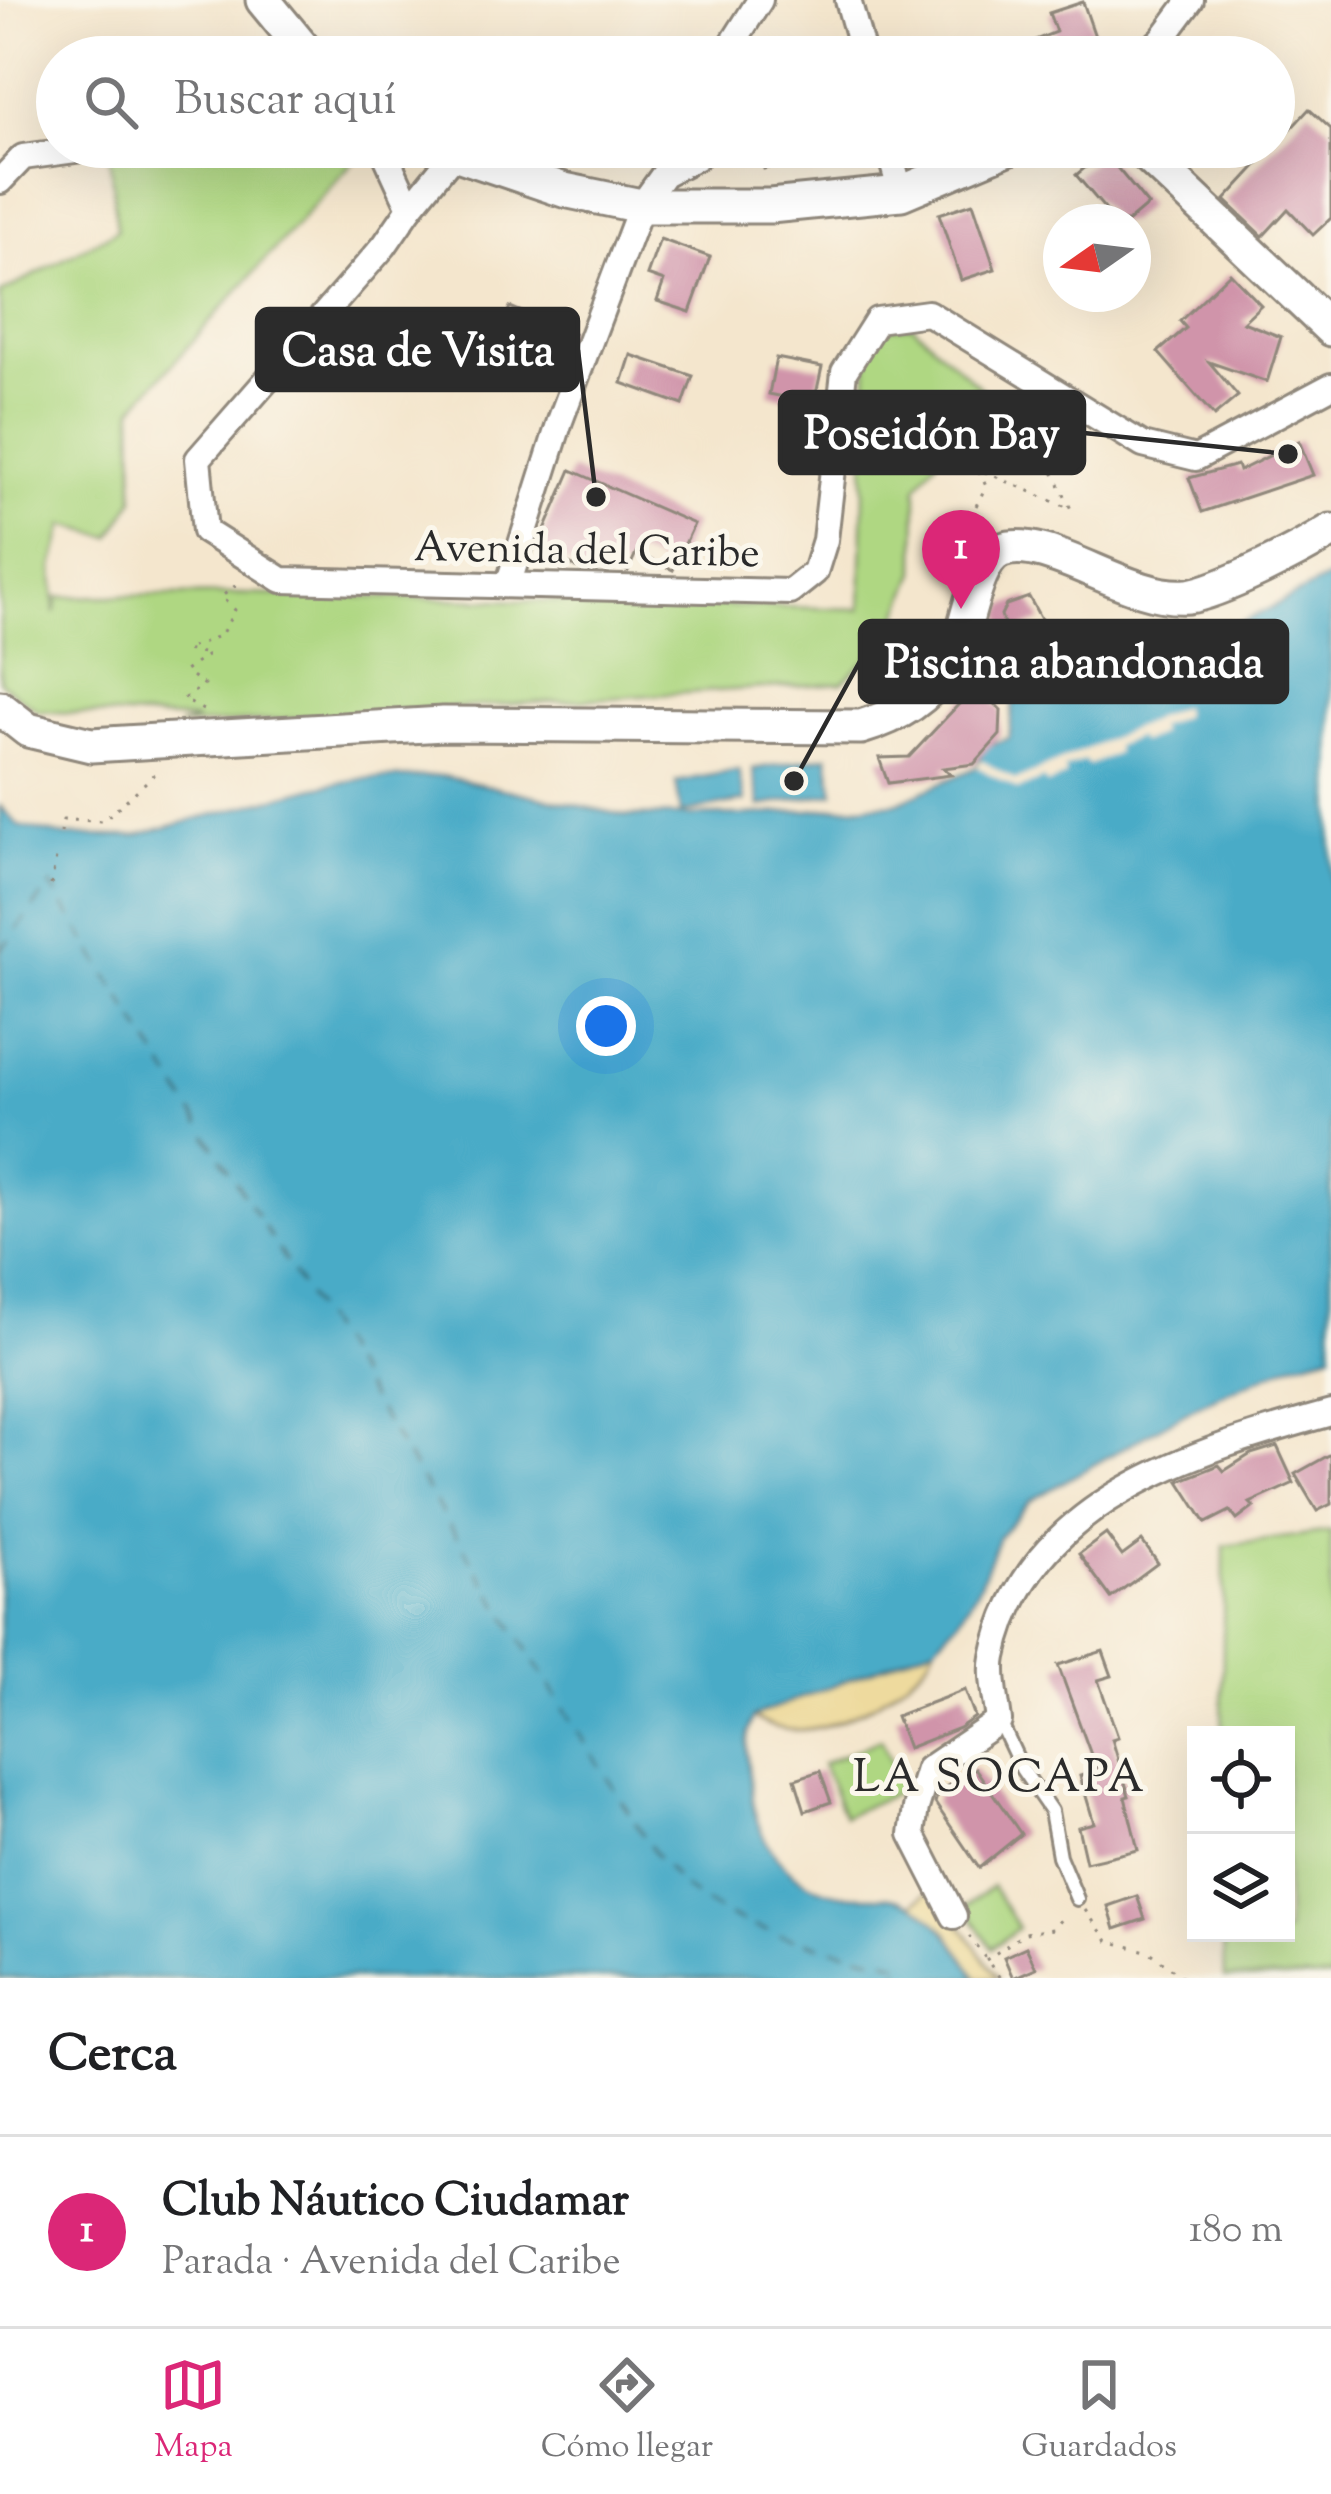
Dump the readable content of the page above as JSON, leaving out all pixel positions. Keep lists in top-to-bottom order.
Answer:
{
  "streets": {
    "street": ["Avenida del Caribe"]
  },
  "districts": ["LA SOCAPA"],
  "places": ["Poseidón Bay", "Casa de Visita", "Piscina abandonada"],
  "north": "left",
  "page": {
    "search": "Buscar aquí",
    "pins": "1",
    "heading": "Cerca",
    "list": [
      {
        "mark": "1",
        "name": "Club Náutico Ciudamar",
        "note": "Parada · Avenida del Caribe",
        "value": "180 m"
      }
    ],
    "nav": ["Mapa", "Cómo llegar", "Guardados"]
  }
}
